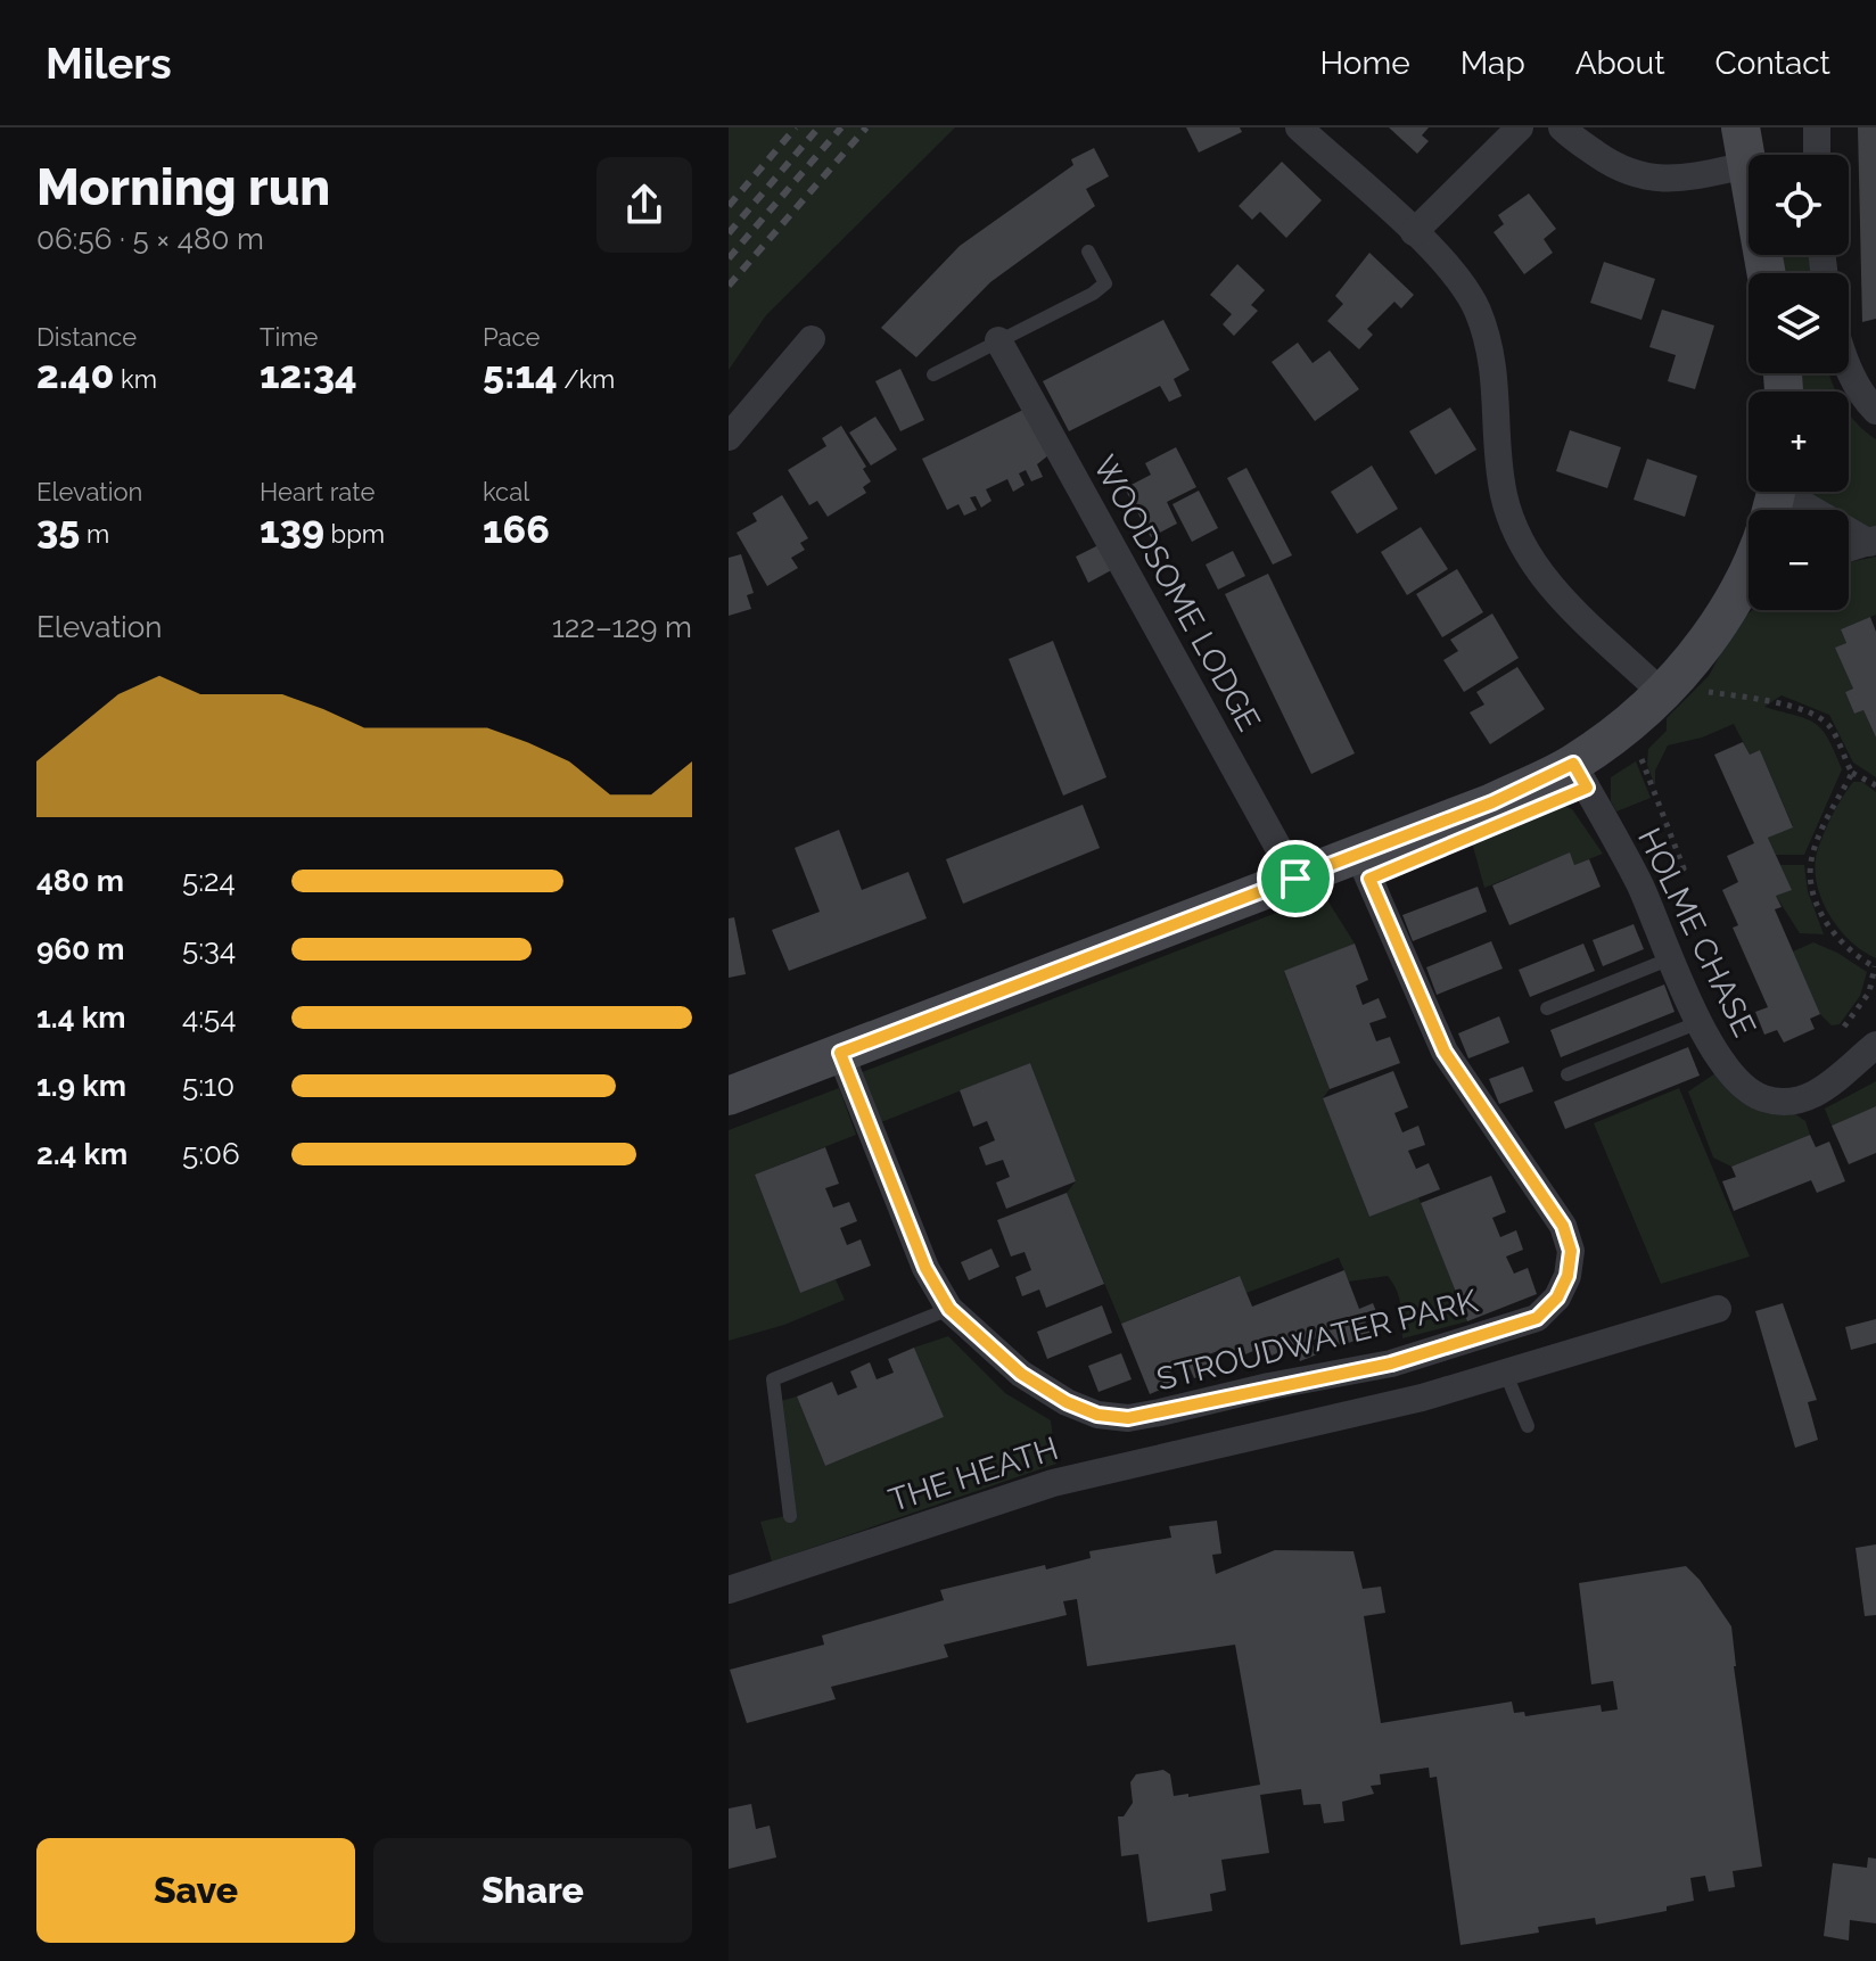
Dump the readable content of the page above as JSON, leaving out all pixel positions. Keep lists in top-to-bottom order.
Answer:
{
  "streets": {
    "street": [
      "WOODSOME LODGE",
      "HOLME CHASE",
      "STROUDWATER PARK",
      "THE HEATH"
    ]
  },
  "page": {
    "header": "Milers",
    "nav": [
      "Home",
      "Map",
      "About",
      "Contact"
    ],
    "heading": ["Morning run", "06:56 · 5 × 480 m"],
    "map_buttons": ["+", "−"],
    "stats": [
      ["Distance", "2.40 km"],
      ["Time", "12:34"],
      ["Pace", "5:14 /km"],
      ["Elevation", "35 m"],
      ["Heart rate", "139 bpm"],
      ["kcal", "166"]
    ],
    "chart": ["Elevation", "122–129 m"],
    "list": [
      {
        "name": "480 m",
        "note": "5:24"
      },
      {
        "name": "960 m",
        "note": "5:34"
      },
      {
        "name": "1.4 km",
        "note": "4:54"
      },
      {
        "name": "1.9 km",
        "note": "5:10"
      },
      {
        "name": "2.4 km",
        "note": "5:06"
      }
    ],
    "buttons": ["Save", "Share"]
  }
}
